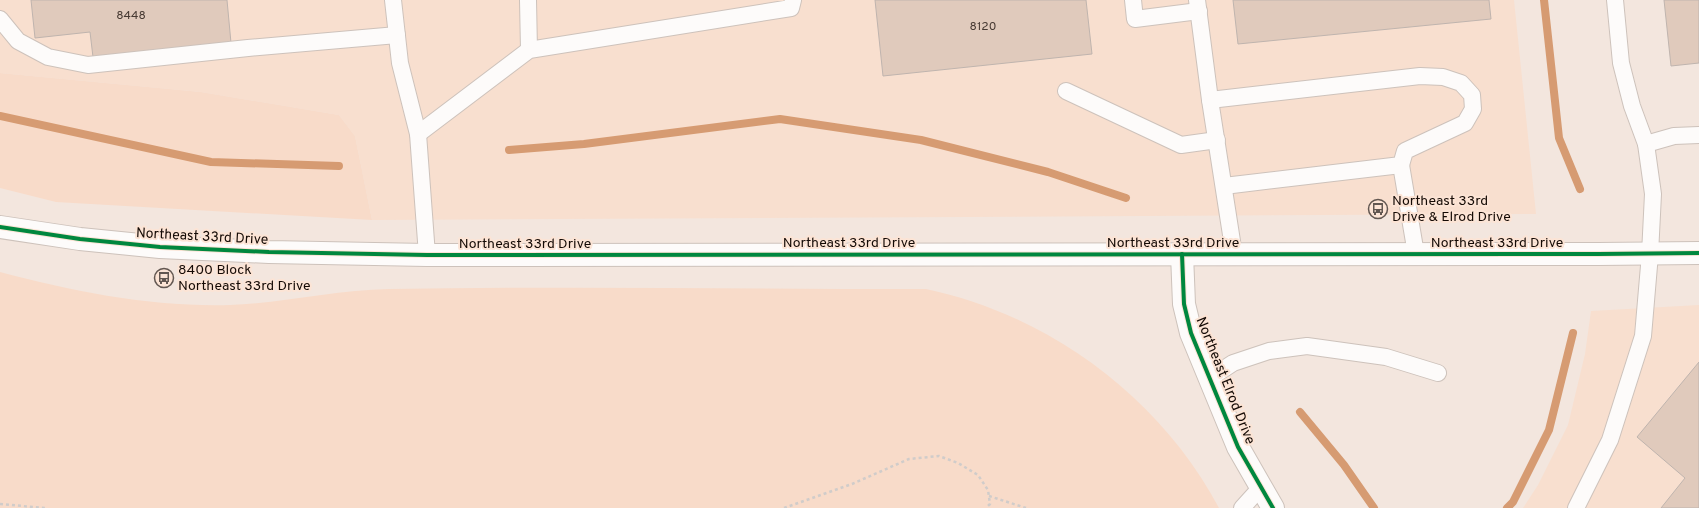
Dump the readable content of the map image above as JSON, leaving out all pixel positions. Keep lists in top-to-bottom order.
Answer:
{
  "streets": {
    "main road": ["Northeast 33rd Drive", "Northeast Elrod Drive"]
  },
  "crossings": [
    ["Northeast 33rd Drive", "Northeast Elrod Drive"]
  ],
  "places": {
    "bus stop": ["Northeast 33rd Drive & Elrod Drive", "8400 Block Northeast 33rd Drive"]
  },
  "house_numbers": ["8448", "8120"]
}
